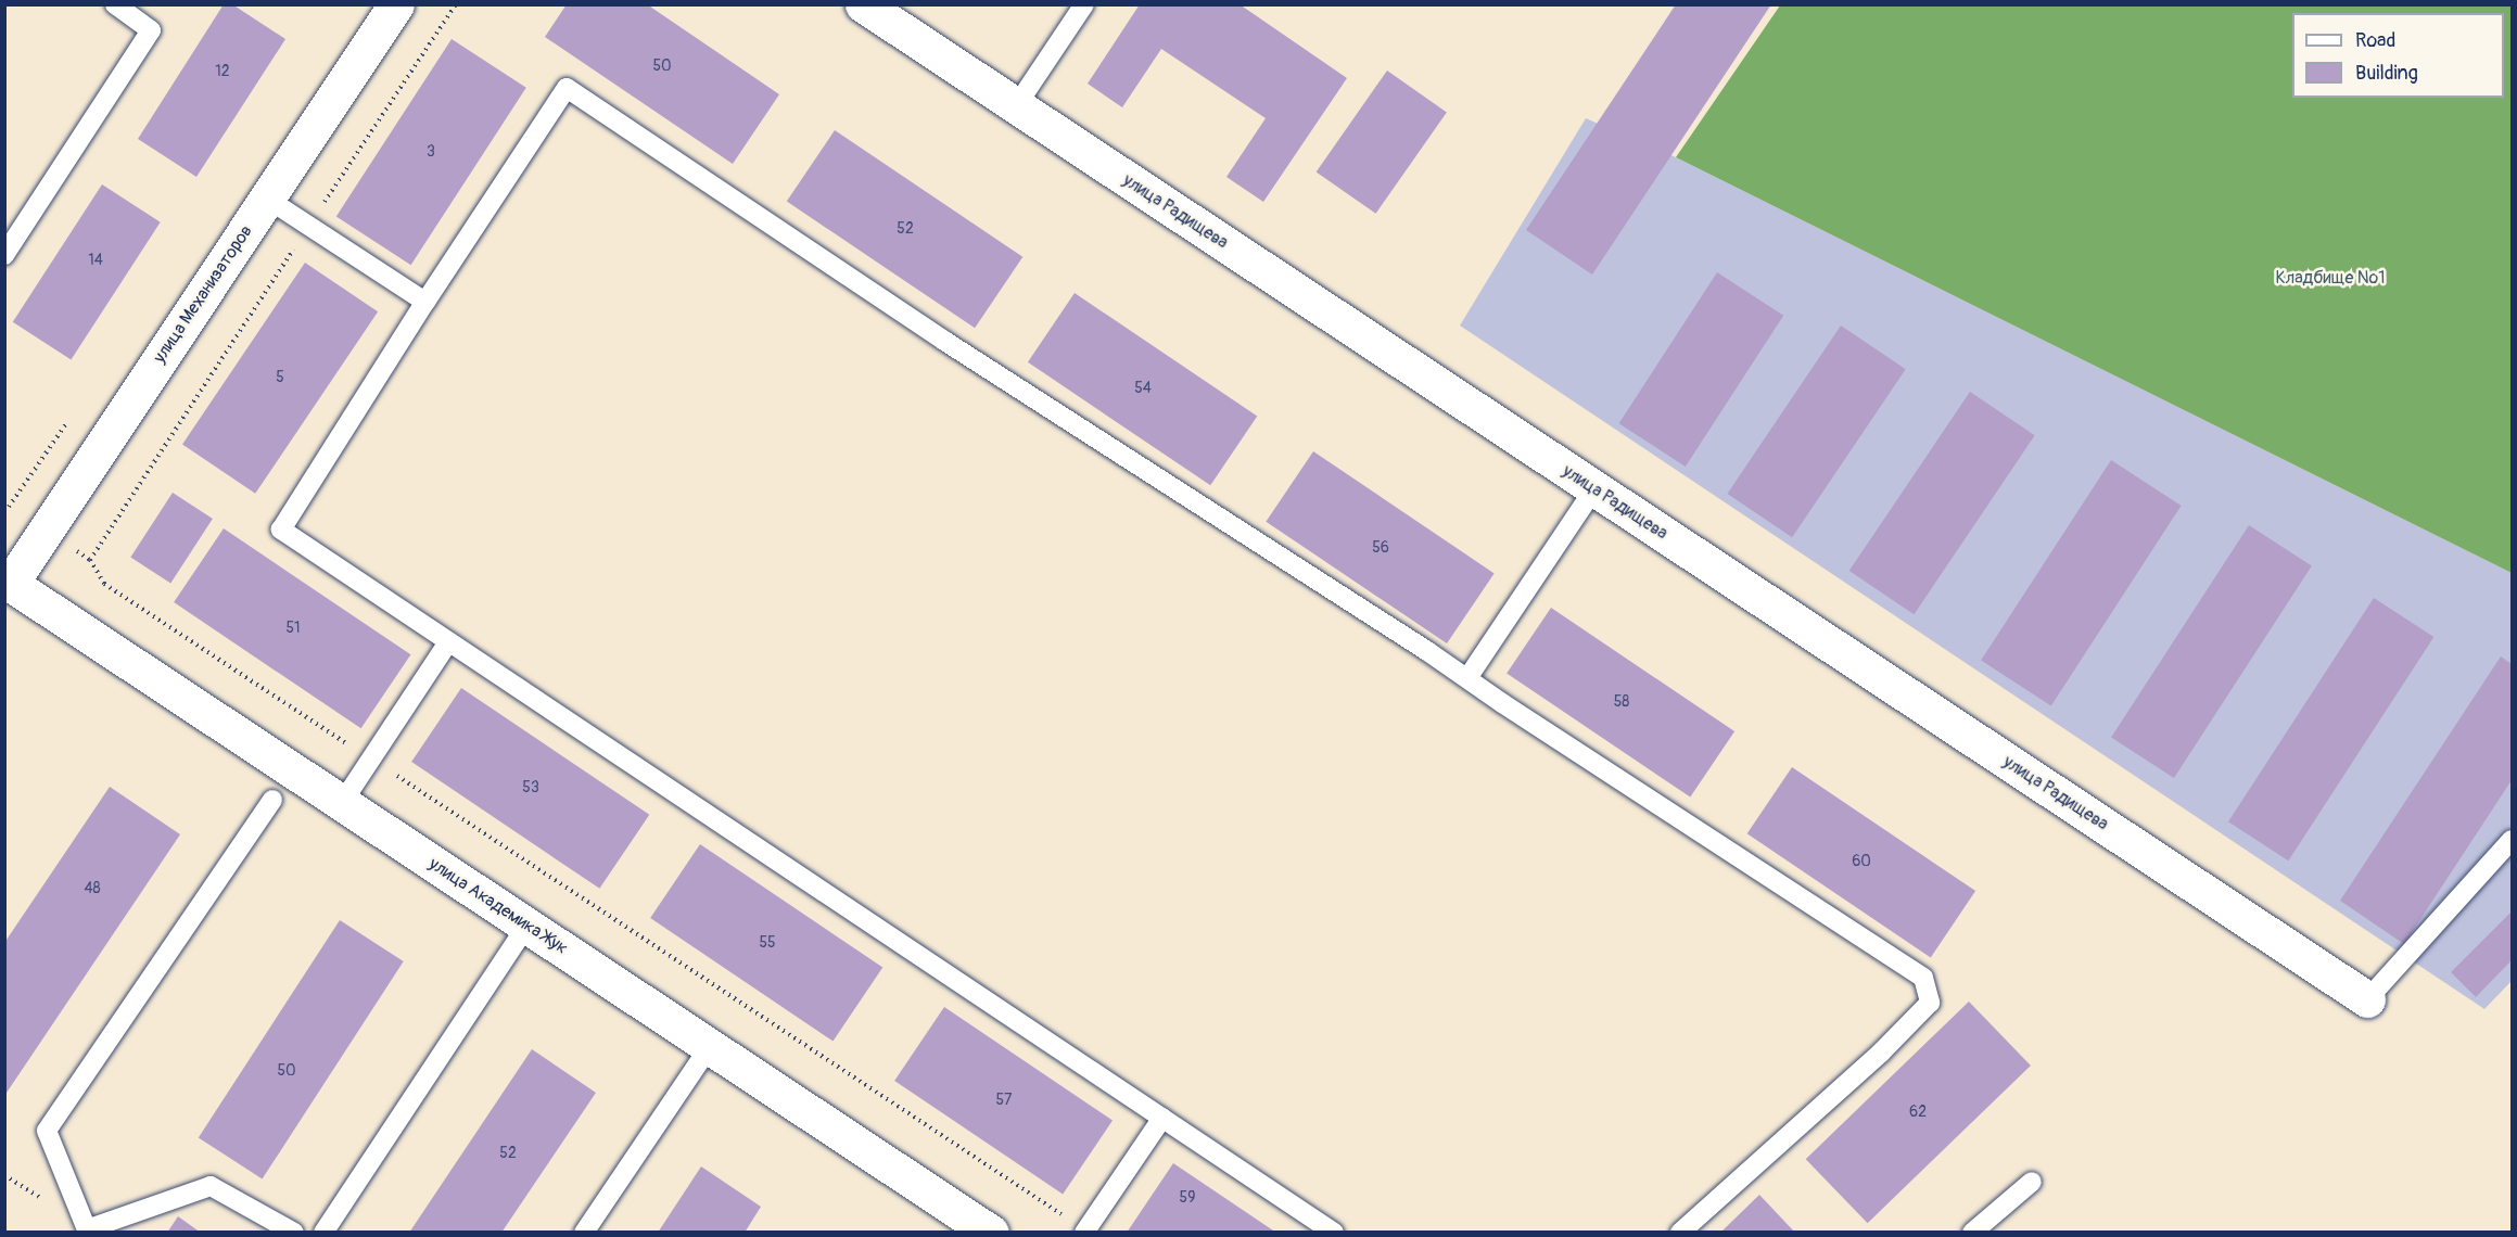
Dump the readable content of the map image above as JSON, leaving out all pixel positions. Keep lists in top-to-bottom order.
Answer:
{
  "streets": {
    "street": ["улица Радищева", "улица Механизаторов", "улица Академика Жук"]
  },
  "crossings": [
    ["улица Механизаторов", "улица Академика Жук"]
  ],
  "parks": ["Кладбище №1"],
  "house_numbers": [
    "50",
    "12",
    "3",
    "52",
    "14",
    "5",
    "54",
    "56",
    "51",
    "58",
    "53",
    "60",
    "48",
    "55",
    "50",
    "57",
    "62",
    "52",
    "59"
  ],
  "legend": ["Road", "Building"]
}
